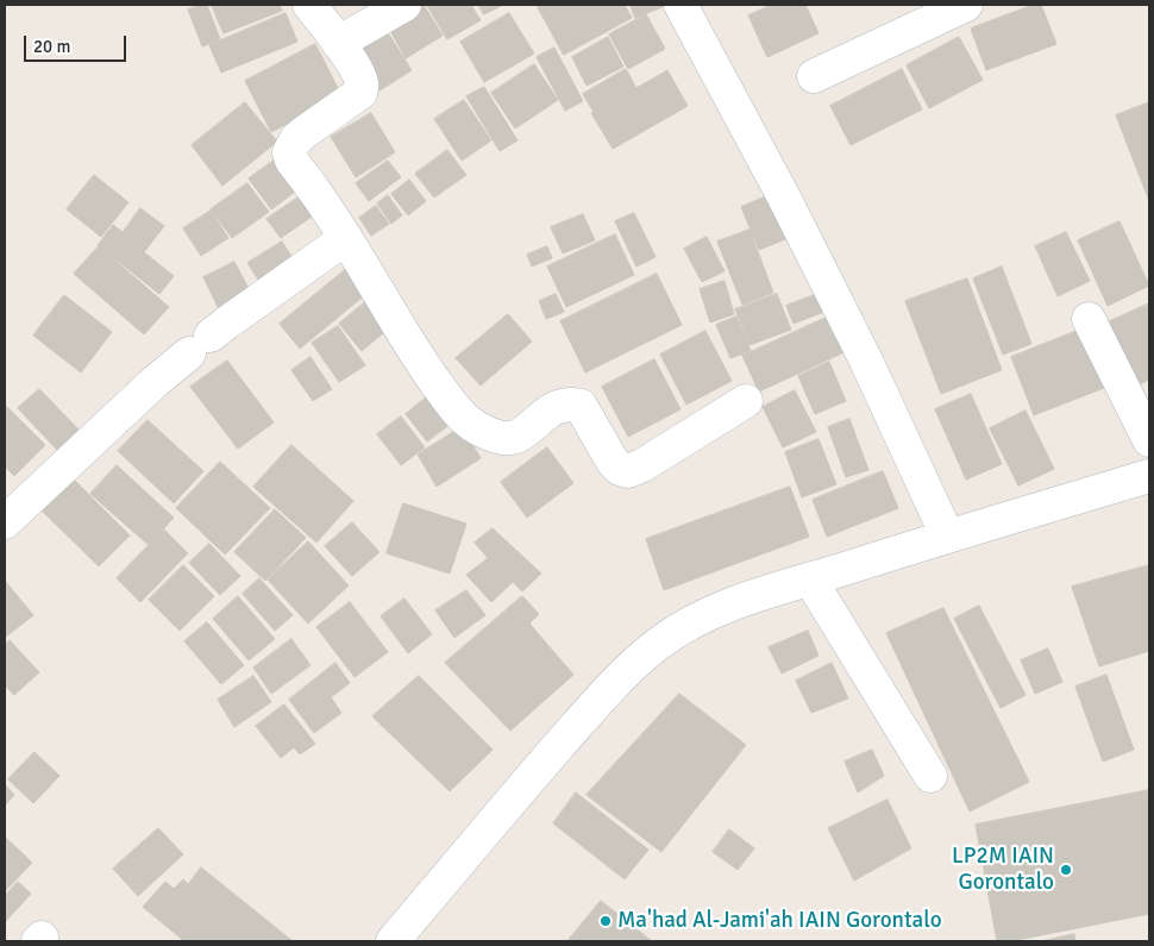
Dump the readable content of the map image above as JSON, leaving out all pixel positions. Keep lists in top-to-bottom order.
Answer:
{
  "places": ["LP2M IAIN Gorontalo", "Ma'had Al-Jami'ah IAIN Gorontalo"],
  "scale_bar": "20 m"
}
